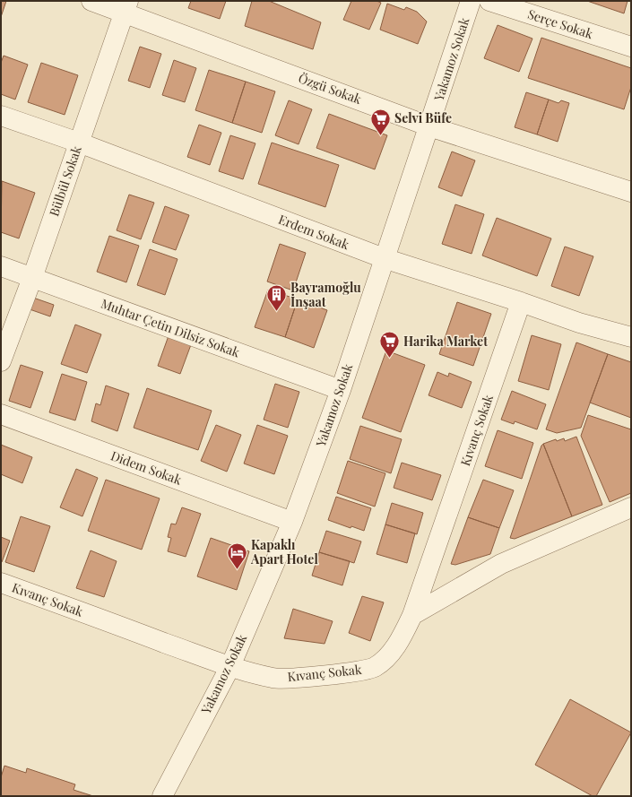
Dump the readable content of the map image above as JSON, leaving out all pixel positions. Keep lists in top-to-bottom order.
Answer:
{
  "streets": {
    "street": [
      "Serçe Sokak",
      "Yakamoz Sokak",
      "Özgü Sokak",
      "Bülbül Sokak",
      "Erdem Sokak",
      "Muhtar Çetin Dilsiz Sokak",
      "Kıvanç Sokak",
      "Didem Sokak"
    ]
  },
  "crossings": [
    ["Yakamoz Sokak", "Özgü Sokak"],
    ["Yakamoz Sokak", "Erdem Sokak"],
    ["Yakamoz Sokak", "Muhtar Çetin Dilsiz Sokak"],
    ["Yakamoz Sokak", "Kıvanç Sokak"],
    ["Yakamoz Sokak", "Didem Sokak"],
    ["Özgü Sokak", "Bülbül Sokak"],
    ["Bülbül Sokak", "Erdem Sokak"],
    ["Bülbül Sokak", "Muhtar Çetin Dilsiz Sokak"],
    ["Erdem Sokak", "Kıvanç Sokak"]
  ],
  "places": {
    "supermarket": ["Selvi Büfe", "Harika Market"],
    "building": ["Bayramoğlu İnşaat"],
    "hotel": ["Kapaklı Apart Hotel"]
  }
}
